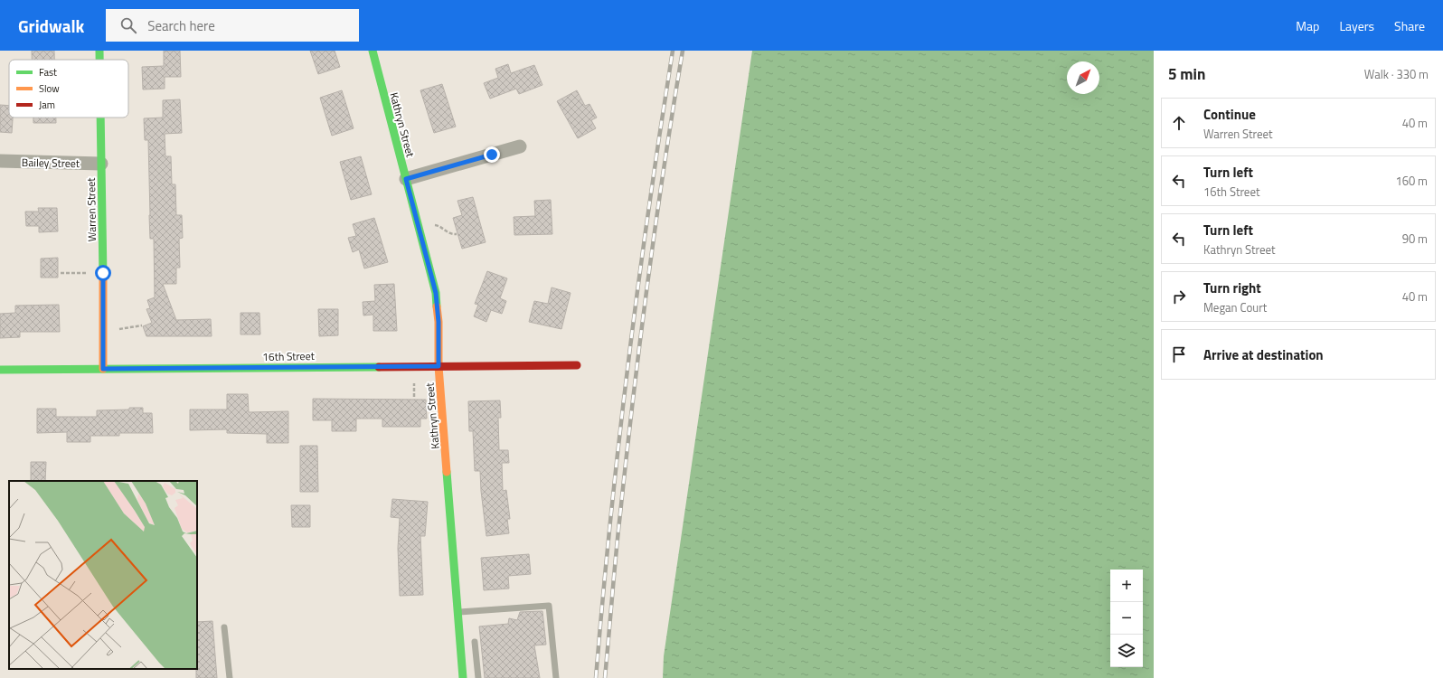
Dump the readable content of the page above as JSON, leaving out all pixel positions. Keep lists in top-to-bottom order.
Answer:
{
  "streets": {
    "street": [
      "Kathryn Street",
      "Bailey Street",
      "Warren Street",
      "16th Street"
    ]
  },
  "crossings": [
    ["Kathryn Street", "16th Street"],
    ["Bailey Street", "Warren Street"],
    ["Warren Street", "16th Street"]
  ],
  "legend": ["Fast", "Slow", "Jam"],
  "north": "top right",
  "page": {
    "header": "Gridwalk",
    "search": "Search here",
    "nav": ["Map", "Layers", "Share"],
    "heading": ["5 min", "Walk · 330 m"],
    "list": [
      ["Continue", "Warren Street", "40 m"],
      ["Turn left", "16th Street", "160 m"],
      ["Turn left", "Kathryn Street", "90 m"],
      ["Turn right", "Megan Court", "40 m"],
      "Arrive at destination"
    ],
    "map_buttons": ["+", "−"]
  }
}
